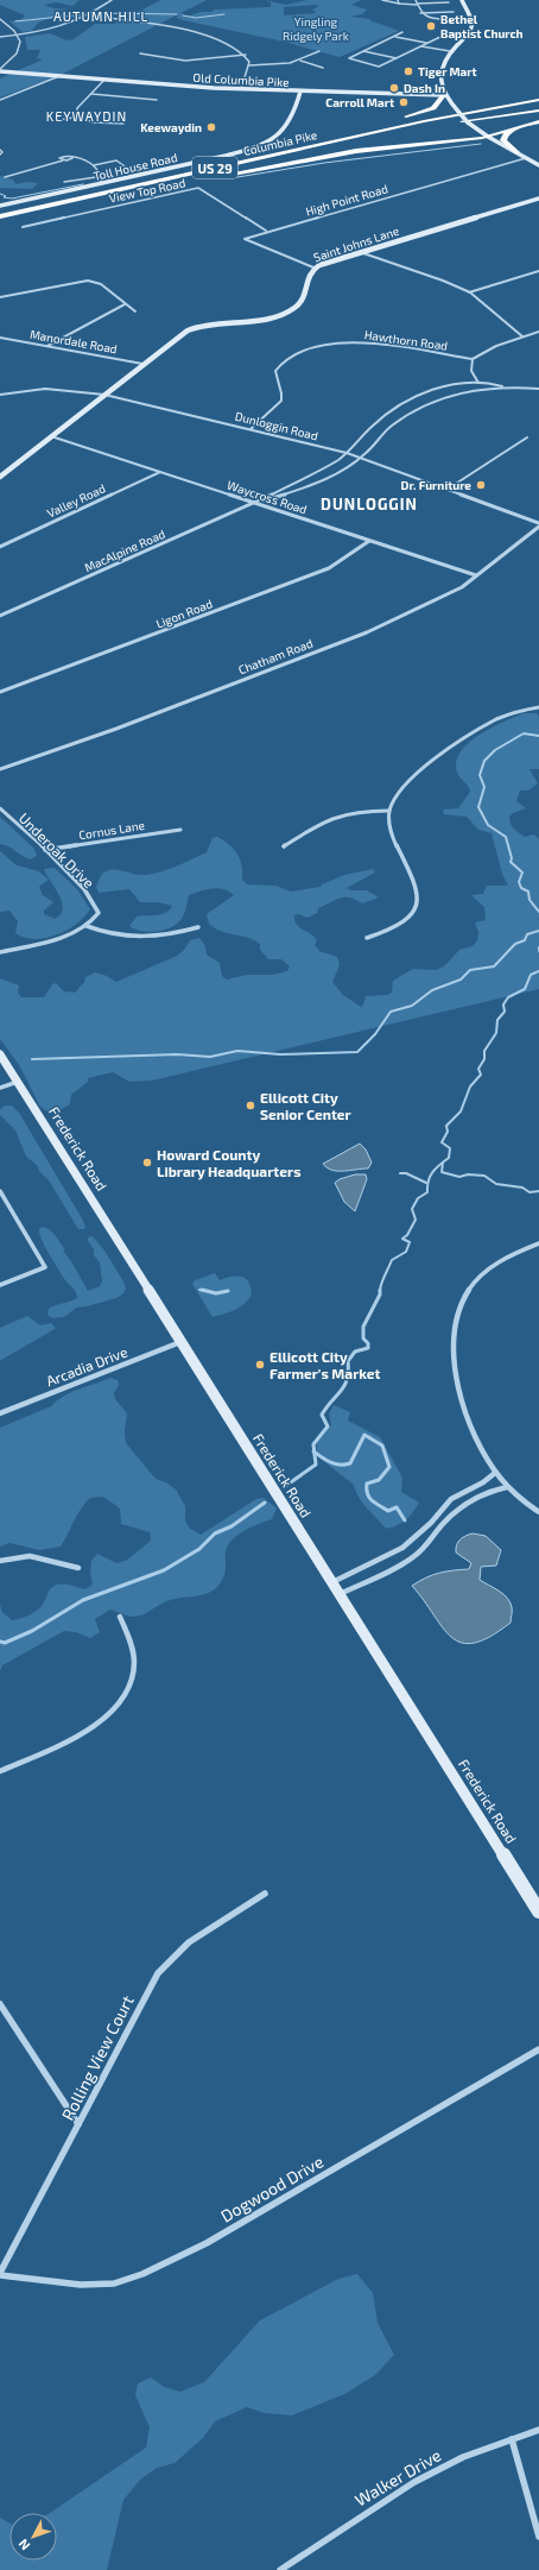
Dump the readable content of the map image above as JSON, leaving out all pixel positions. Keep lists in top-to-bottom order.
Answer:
{
  "streets": {
    "highway": ["Columbia Pike", "US 29"],
    "street": [
      "Old Columbia Pike",
      "Toll House Road",
      "View Top Road",
      "High Point Road",
      "Saint Johns Lane",
      "Hawthorn Road",
      "Manordale Road",
      "Dunloggin Road",
      "Waycross Road",
      "Valley Road",
      "MacAlpine Road",
      "Ligon Road",
      "Chatham Road",
      "Cornus Lane",
      "Underoak Drive",
      "Frederick Road",
      "Arcadia Drive",
      "Rolling View Court",
      "Dogwood Drive",
      "Walker Drive"
    ]
  },
  "crossings": [
    ["Old Columbia Pike", "Toll House Road"],
    ["View Top Road", "High Point Road"],
    ["High Point Road", "Saint Johns Lane"],
    ["Saint Johns Lane", "Manordale Road"],
    ["Saint Johns Lane", "Dunloggin Road"],
    ["Saint Johns Lane", "Waycross Road"],
    ["Hawthorn Road", "Dunloggin Road"],
    ["Dunloggin Road", "MacAlpine Road"],
    ["Waycross Road", "Valley Road"],
    ["Waycross Road", "MacAlpine Road"],
    ["Waycross Road", "Ligon Road"],
    ["Waycross Road", "Chatham Road"],
    ["Cornus Lane", "Underoak Drive"],
    ["Frederick Road", "Arcadia Drive"],
    ["Rolling View Court", "Dogwood Drive"]
  ],
  "districts": ["AUTUMN HILL", "KEYWAYDIN", "DUNLOGGIN"],
  "parks": ["Yingling Ridgely Park"],
  "places": [
    "Bethel Baptist Church",
    "Tiger Mart",
    "Dash In",
    "Carroll Mart",
    "Keewaydin",
    "Dr. Furniture",
    "Ellicott City Senior Center",
    "Howard County Library Headquarters",
    "Ellicott City Farmer's Market"
  ],
  "north": "bottom left"
}
